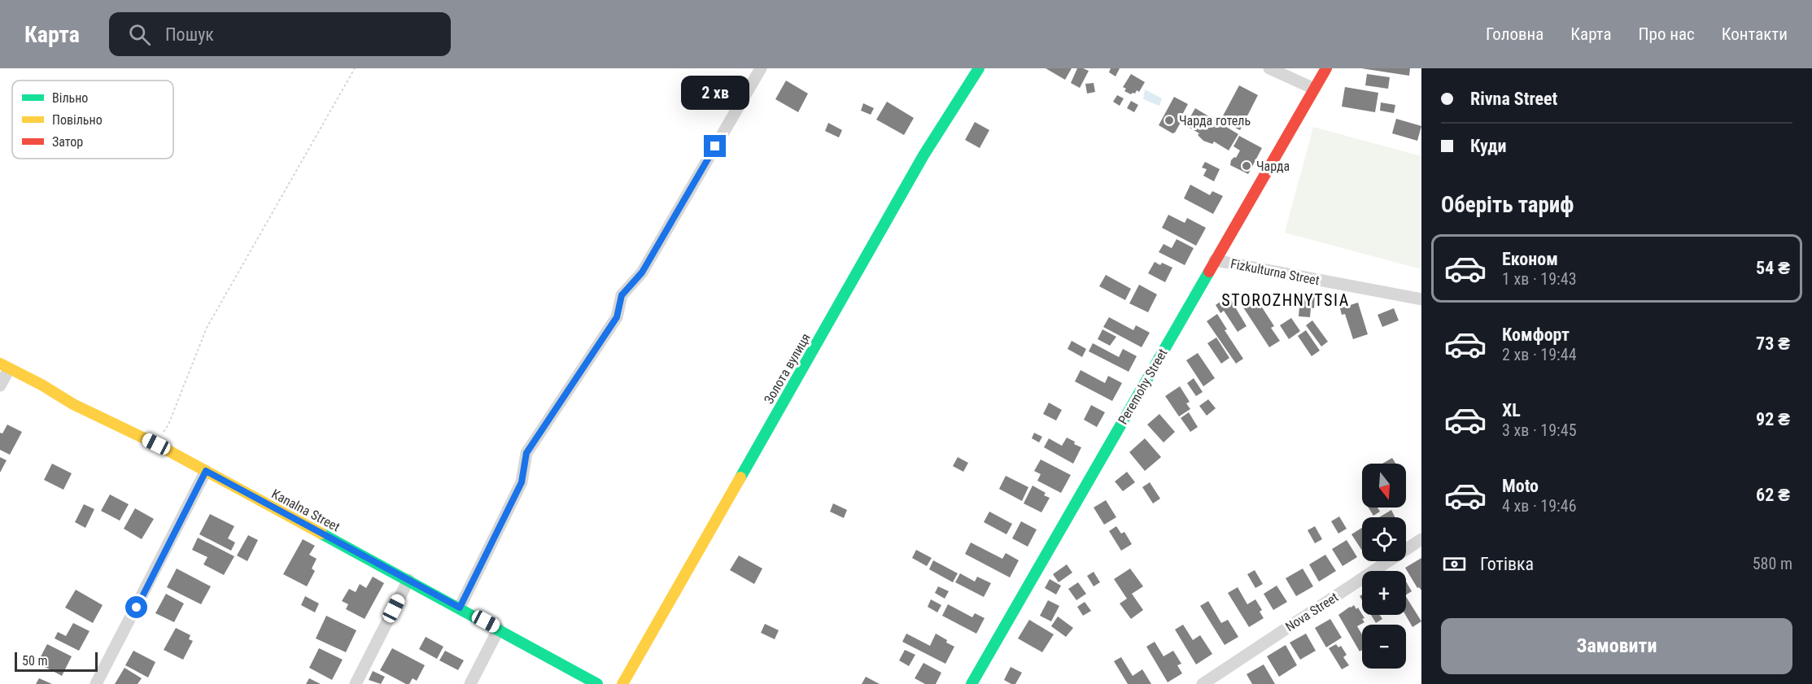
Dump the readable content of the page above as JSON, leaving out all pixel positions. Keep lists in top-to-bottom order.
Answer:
{
  "streets": {
    "street": [
      "Fizkulturna Street",
      "Золота вулиця",
      "Peremohy Street",
      "Kanalna Street",
      "Nova Street"
    ]
  },
  "crossings": [
    ["Fizkulturna Street", "Peremohy Street"]
  ],
  "districts": ["STOROZHNYTSIA"],
  "places": ["Чарда готель", "Чарда"],
  "legend": ["Вільно", "Повільно", "Затор"],
  "scale_bar": "50 m",
  "north": "bottom",
  "page": {
    "header": "Карта",
    "search": "Пошук",
    "nav": [
      "Головна",
      "Карта",
      "Про нас",
      "Контакти"
    ],
    "banner": ["Rivna Street", "Куди"],
    "bubble": "2 хв",
    "heading": "Оберіть тариф",
    "list": [
      {
        "name": "Економ",
        "note": "1 хв · 19:43",
        "value": "54 ₴"
      },
      {
        "name": "Комфорт",
        "note": "2 хв · 19:44",
        "value": "73 ₴"
      },
      {
        "name": "XL",
        "note": "3 хв · 19:45",
        "value": "92 ₴"
      },
      {
        "name": "Moto",
        "note": "4 хв · 19:46",
        "value": "62 ₴"
      }
    ],
    "map_buttons": ["+", "−"],
    "pay": ["Готівка", "580 m"],
    "buttons": "Замовити",
    "scale": "50 m"
  }
}
